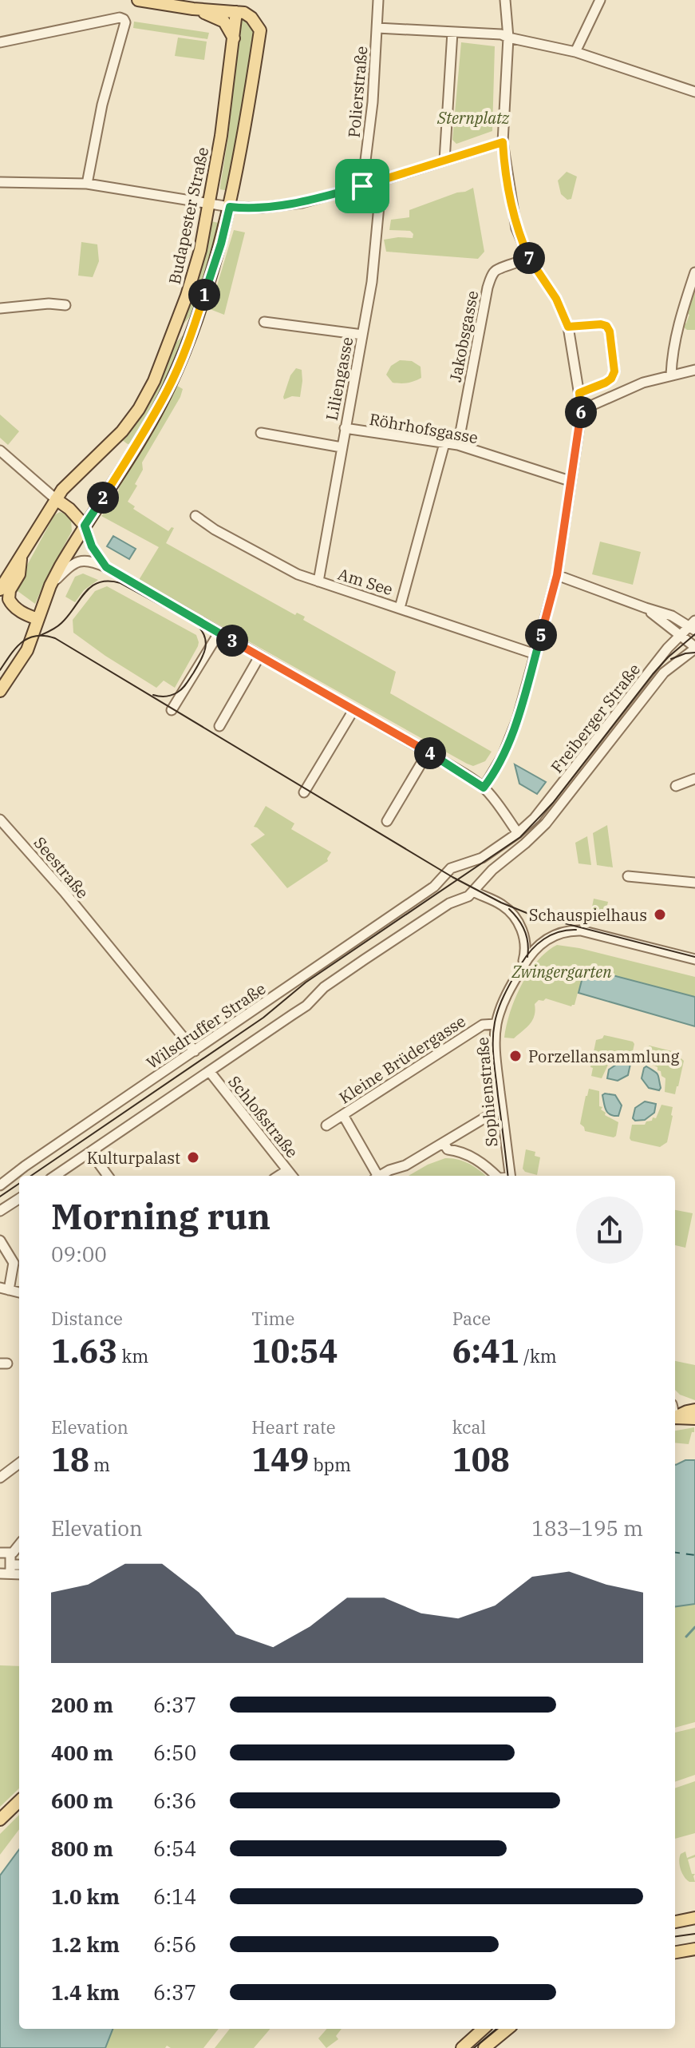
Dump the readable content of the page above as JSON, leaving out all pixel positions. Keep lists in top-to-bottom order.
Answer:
{
  "streets": {
    "main road": ["Budapester Straße"],
    "street": [
      "Polierstraße",
      "Jakobsgasse",
      "Liliengasse",
      "Röhrhofsgasse",
      "Am See",
      "Freiberger Straße",
      "Seestraße",
      "Wilsdruffer Straße",
      "Kleine Brüdergasse",
      "Sophienstraße",
      "Schloßstraße"
    ]
  },
  "crossings": [
    ["Jakobsgasse", "Röhrhofsgasse"],
    ["Liliengasse", "Röhrhofsgasse"],
    ["Liliengasse", "Am See"],
    ["Freiberger Straße", "Wilsdruffer Straße"],
    ["Freiberger Straße", "Schloßstraße"],
    ["Seestraße", "Wilsdruffer Straße"],
    ["Kleine Brüdergasse", "Sophienstraße"]
  ],
  "parks": ["Sternplatz", "Zwingergarten"],
  "places": ["Schauspielhaus", "Porzellansammlung", "Kulturpalast"],
  "page": {
    "pins": [
      "7",
      "1",
      "6",
      "2",
      "5",
      "3",
      "4"
    ],
    "heading": ["Morning run", "09:00"],
    "stats": [
      ["Distance", "1.63 km"],
      ["Time", "10:54"],
      ["Pace", "6:41 /km"],
      ["Elevation", "18 m"],
      ["Heart rate", "149 bpm"],
      ["kcal", "108"]
    ],
    "chart": ["Elevation", "183–195 m"],
    "list": [
      {
        "name": "200 m",
        "note": "6:37"
      },
      {
        "name": "400 m",
        "note": "6:50"
      },
      {
        "name": "600 m",
        "note": "6:36"
      },
      {
        "name": "800 m",
        "note": "6:54"
      },
      {
        "name": "1.0 km",
        "note": "6:14"
      },
      {
        "name": "1.2 km",
        "note": "6:56"
      },
      {
        "name": "1.4 km",
        "note": "6:37"
      }
    ]
  }
}
